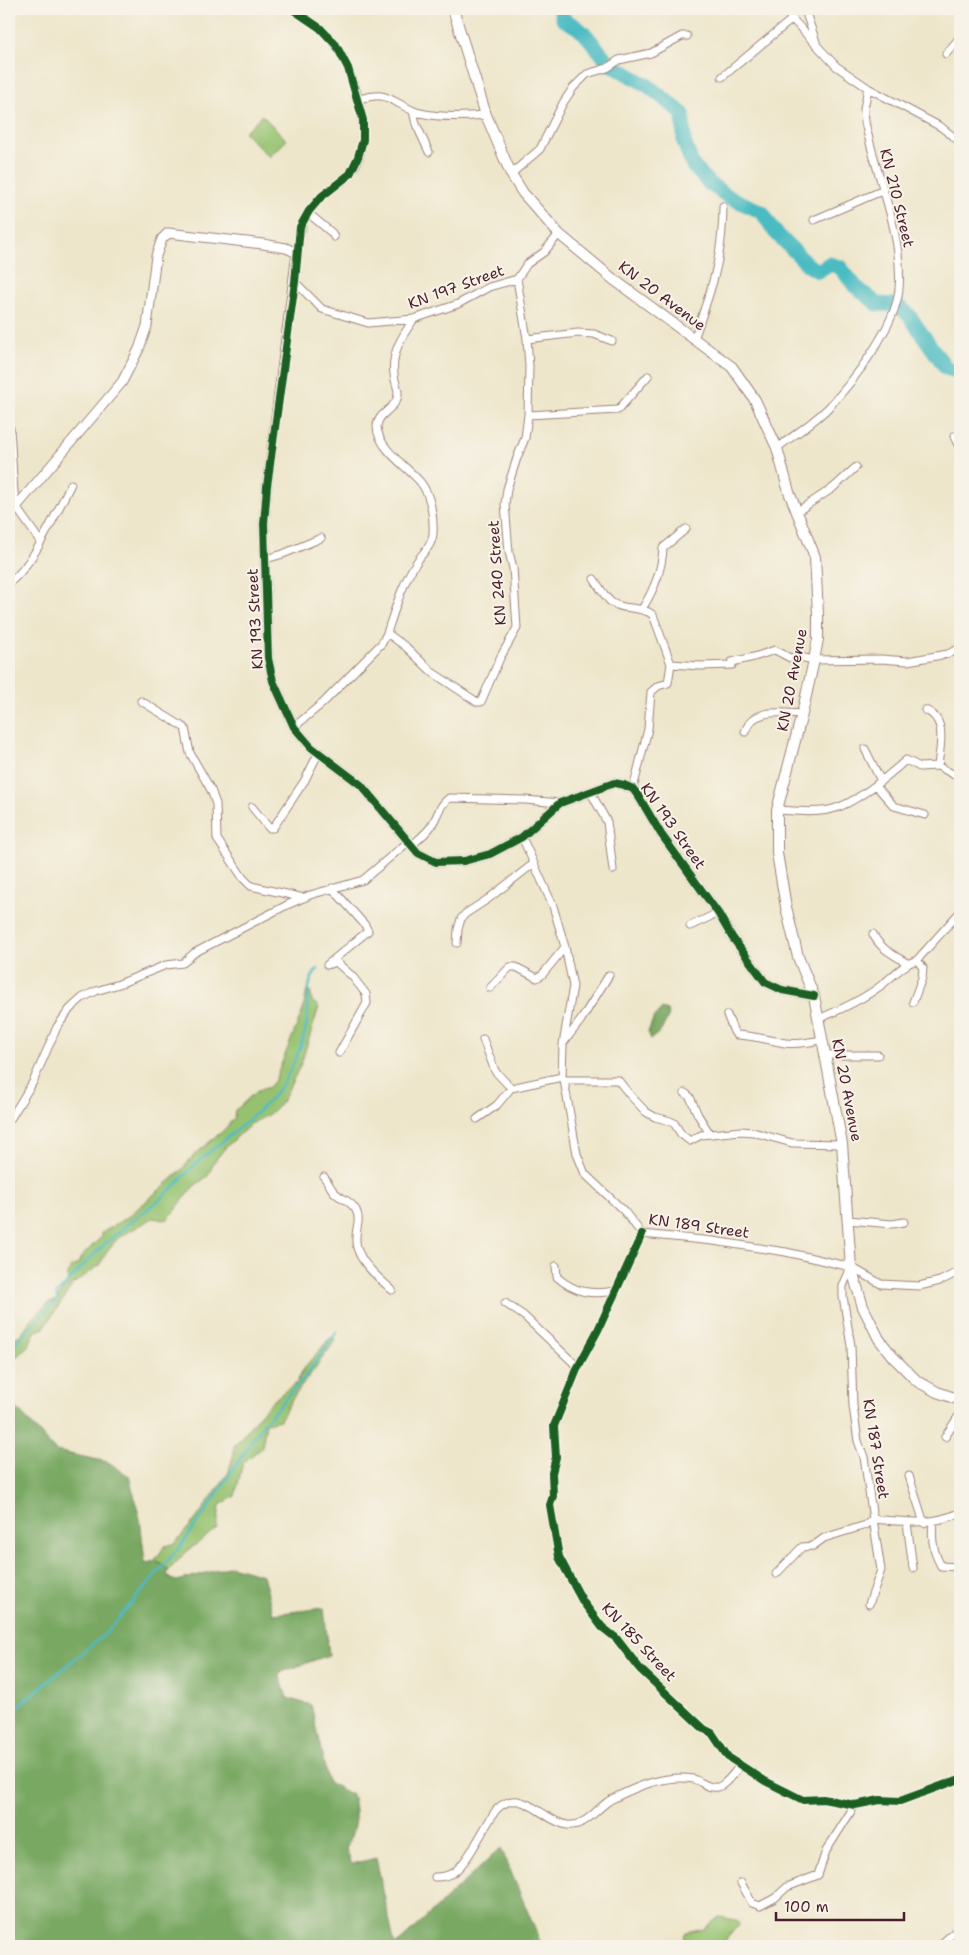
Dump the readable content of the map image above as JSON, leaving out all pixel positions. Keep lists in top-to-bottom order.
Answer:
{
  "streets": {
    "main road": ["KN 20 Avenue"],
    "street": [
      "KN 210 Street",
      "KN 197 Street",
      "KN 240 Street",
      "KN 193 Street",
      "KN 189 Street",
      "KN 187 Street",
      "KN 185 Street"
    ]
  },
  "crossings": [
    ["KN 210 Street", "KN 20 Avenue"],
    ["KN 197 Street", "KN 20 Avenue"],
    ["KN 197 Street", "KN 240 Street"],
    ["KN 197 Street", "KN 193 Street"],
    ["KN 20 Avenue", "KN 193 Street"],
    ["KN 20 Avenue", "KN 189 Street"],
    ["KN 20 Avenue", "KN 187 Street"],
    ["KN 193 Street", "KN 189 Street"],
    ["KN 189 Street", "KN 187 Street"],
    ["KN 189 Street", "KN 185 Street"]
  ],
  "scale_bar": "100 m"
}
